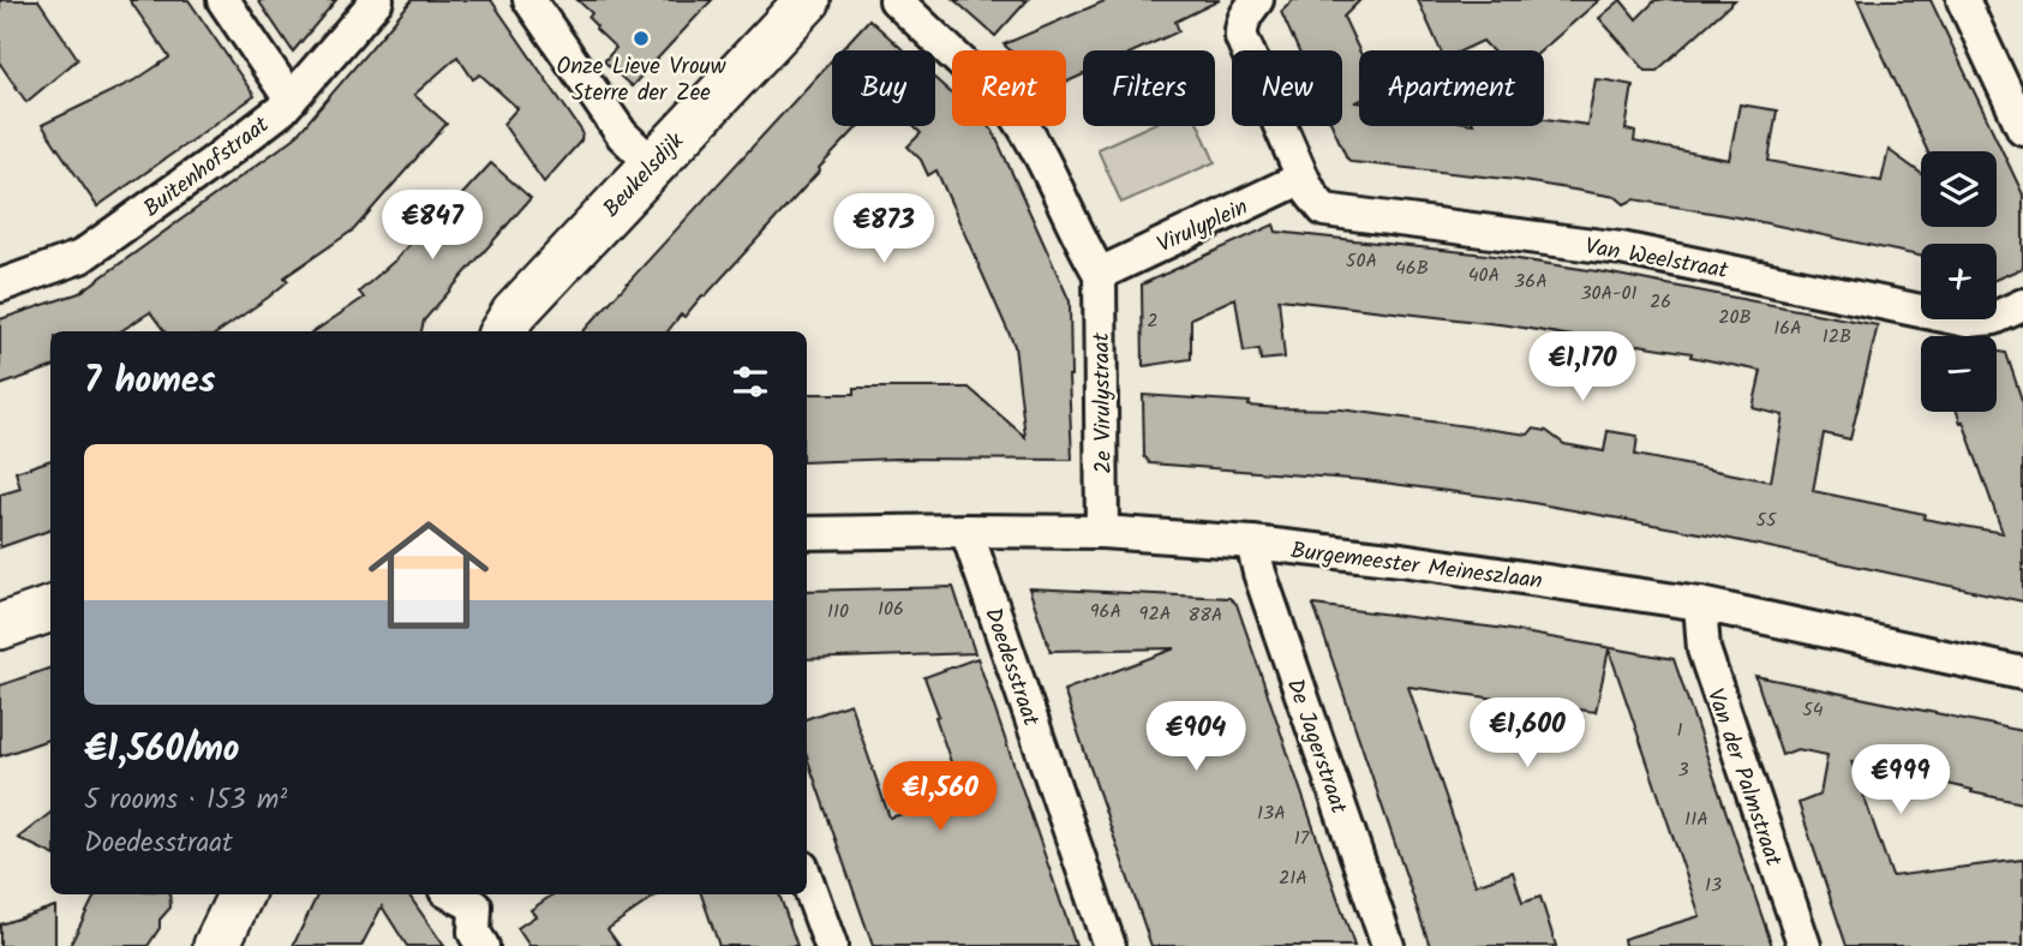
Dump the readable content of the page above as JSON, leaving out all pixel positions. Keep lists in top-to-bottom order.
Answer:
{
  "streets": {
    "main road": ["Beukelsdijk"],
    "street": [
      "Buitenhofstraat",
      "Virulyplein",
      "Van Weelstraat",
      "2e Virulystraat",
      "Burgemeester Meineszlaan",
      "Doedesstraat",
      "De Jagerstraat",
      "Van der Palmstraat"
    ]
  },
  "crossings": [
    ["Virulyplein", "Van Weelstraat"],
    ["Virulyplein", "2e Virulystraat"],
    ["2e Virulystraat", "Burgemeester Meineszlaan"],
    ["Burgemeester Meineszlaan", "Doedesstraat"],
    ["Burgemeester Meineszlaan", "De Jagerstraat"],
    ["Burgemeester Meineszlaan", "Van der Palmstraat"]
  ],
  "places": ["Onze Lieve Vrouw Sterre der Zee"],
  "house_numbers": [
    "50A",
    "46B",
    "40A",
    "36A",
    "30A-01",
    "26",
    "20B",
    "2",
    "16A",
    "12B",
    "55",
    "106",
    "110",
    "96A",
    "92A",
    "88A",
    "54",
    "1",
    "3",
    "13A",
    "11A",
    "17",
    "21A",
    "13"
  ],
  "page": {
    "chip": [
      "Buy",
      "Rent",
      "Filters",
      "New",
      "Apartment"
    ],
    "map_buttons": ["+", "−"],
    "price": [
      "€847",
      "€873",
      "€1,170",
      "€1,600",
      "€904",
      "€999",
      "€1,560"
    ],
    "heading": "7 homes",
    "list": [
      {
        "name": "€1,560/mo",
        "note": "5 rooms · 153 m² · Doedesstraat"
      }
    ]
  }
}
